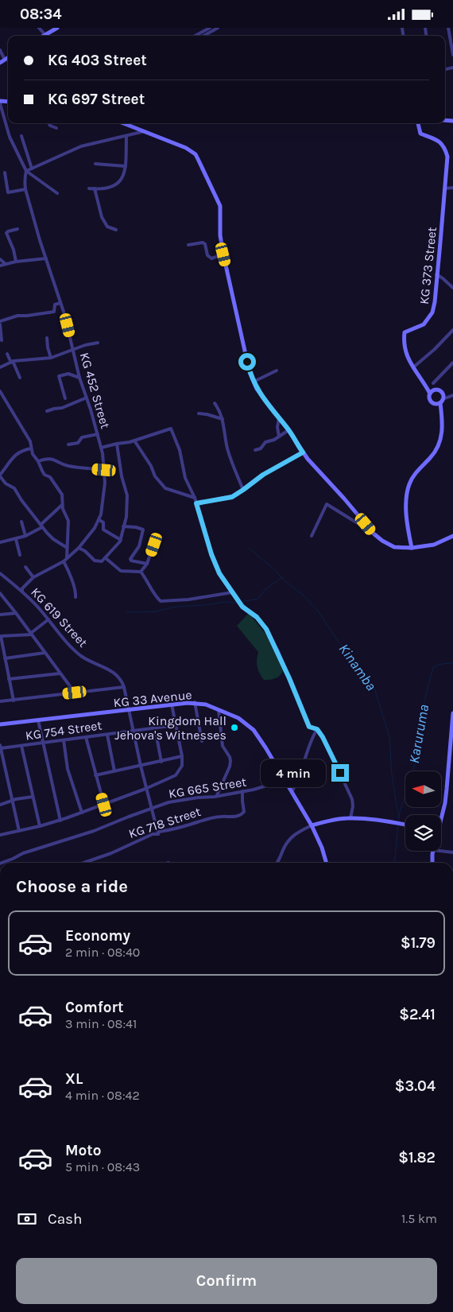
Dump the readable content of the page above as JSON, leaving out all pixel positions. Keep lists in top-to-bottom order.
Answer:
{
  "streets": {
    "main road": ["KG 373 Street", "KG 33 Avenue"],
    "street": [
      "KG 452 Street",
      "KG 619 Street",
      "KG 754 Street",
      "KG 665 Street",
      "KG 718 Street"
    ]
  },
  "crossings": [
    ["KG 452 Street", "KG 619 Street"],
    ["KG 619 Street", "KG 33 Avenue"],
    ["KG 619 Street", "KG 754 Street"],
    ["KG 619 Street", "KG 665 Street"],
    ["KG 619 Street", "KG 718 Street"],
    ["KG 33 Avenue", "KG 665 Street"],
    ["KG 665 Street", "KG 718 Street"]
  ],
  "water": ["Kinamba", "Karuruma"],
  "places": ["Kingdom Hall Jehova's Witnesses"],
  "north": "left",
  "page": {
    "status": "08:34",
    "banner": ["KG 403 Street", "KG 697 Street"],
    "bubble": "4 min",
    "heading": "Choose a ride",
    "list": [
      {
        "name": "Economy",
        "note": "2 min · 08:40",
        "value": "$1.79"
      },
      {
        "name": "Comfort",
        "note": "3 min · 08:41",
        "value": "$2.41"
      },
      {
        "name": "XL",
        "note": "4 min · 08:42",
        "value": "$3.04"
      },
      {
        "name": "Moto",
        "note": "5 min · 08:43",
        "value": "$1.82"
      }
    ],
    "pay": ["Cash", "1.5 km"],
    "buttons": "Confirm"
  }
}
